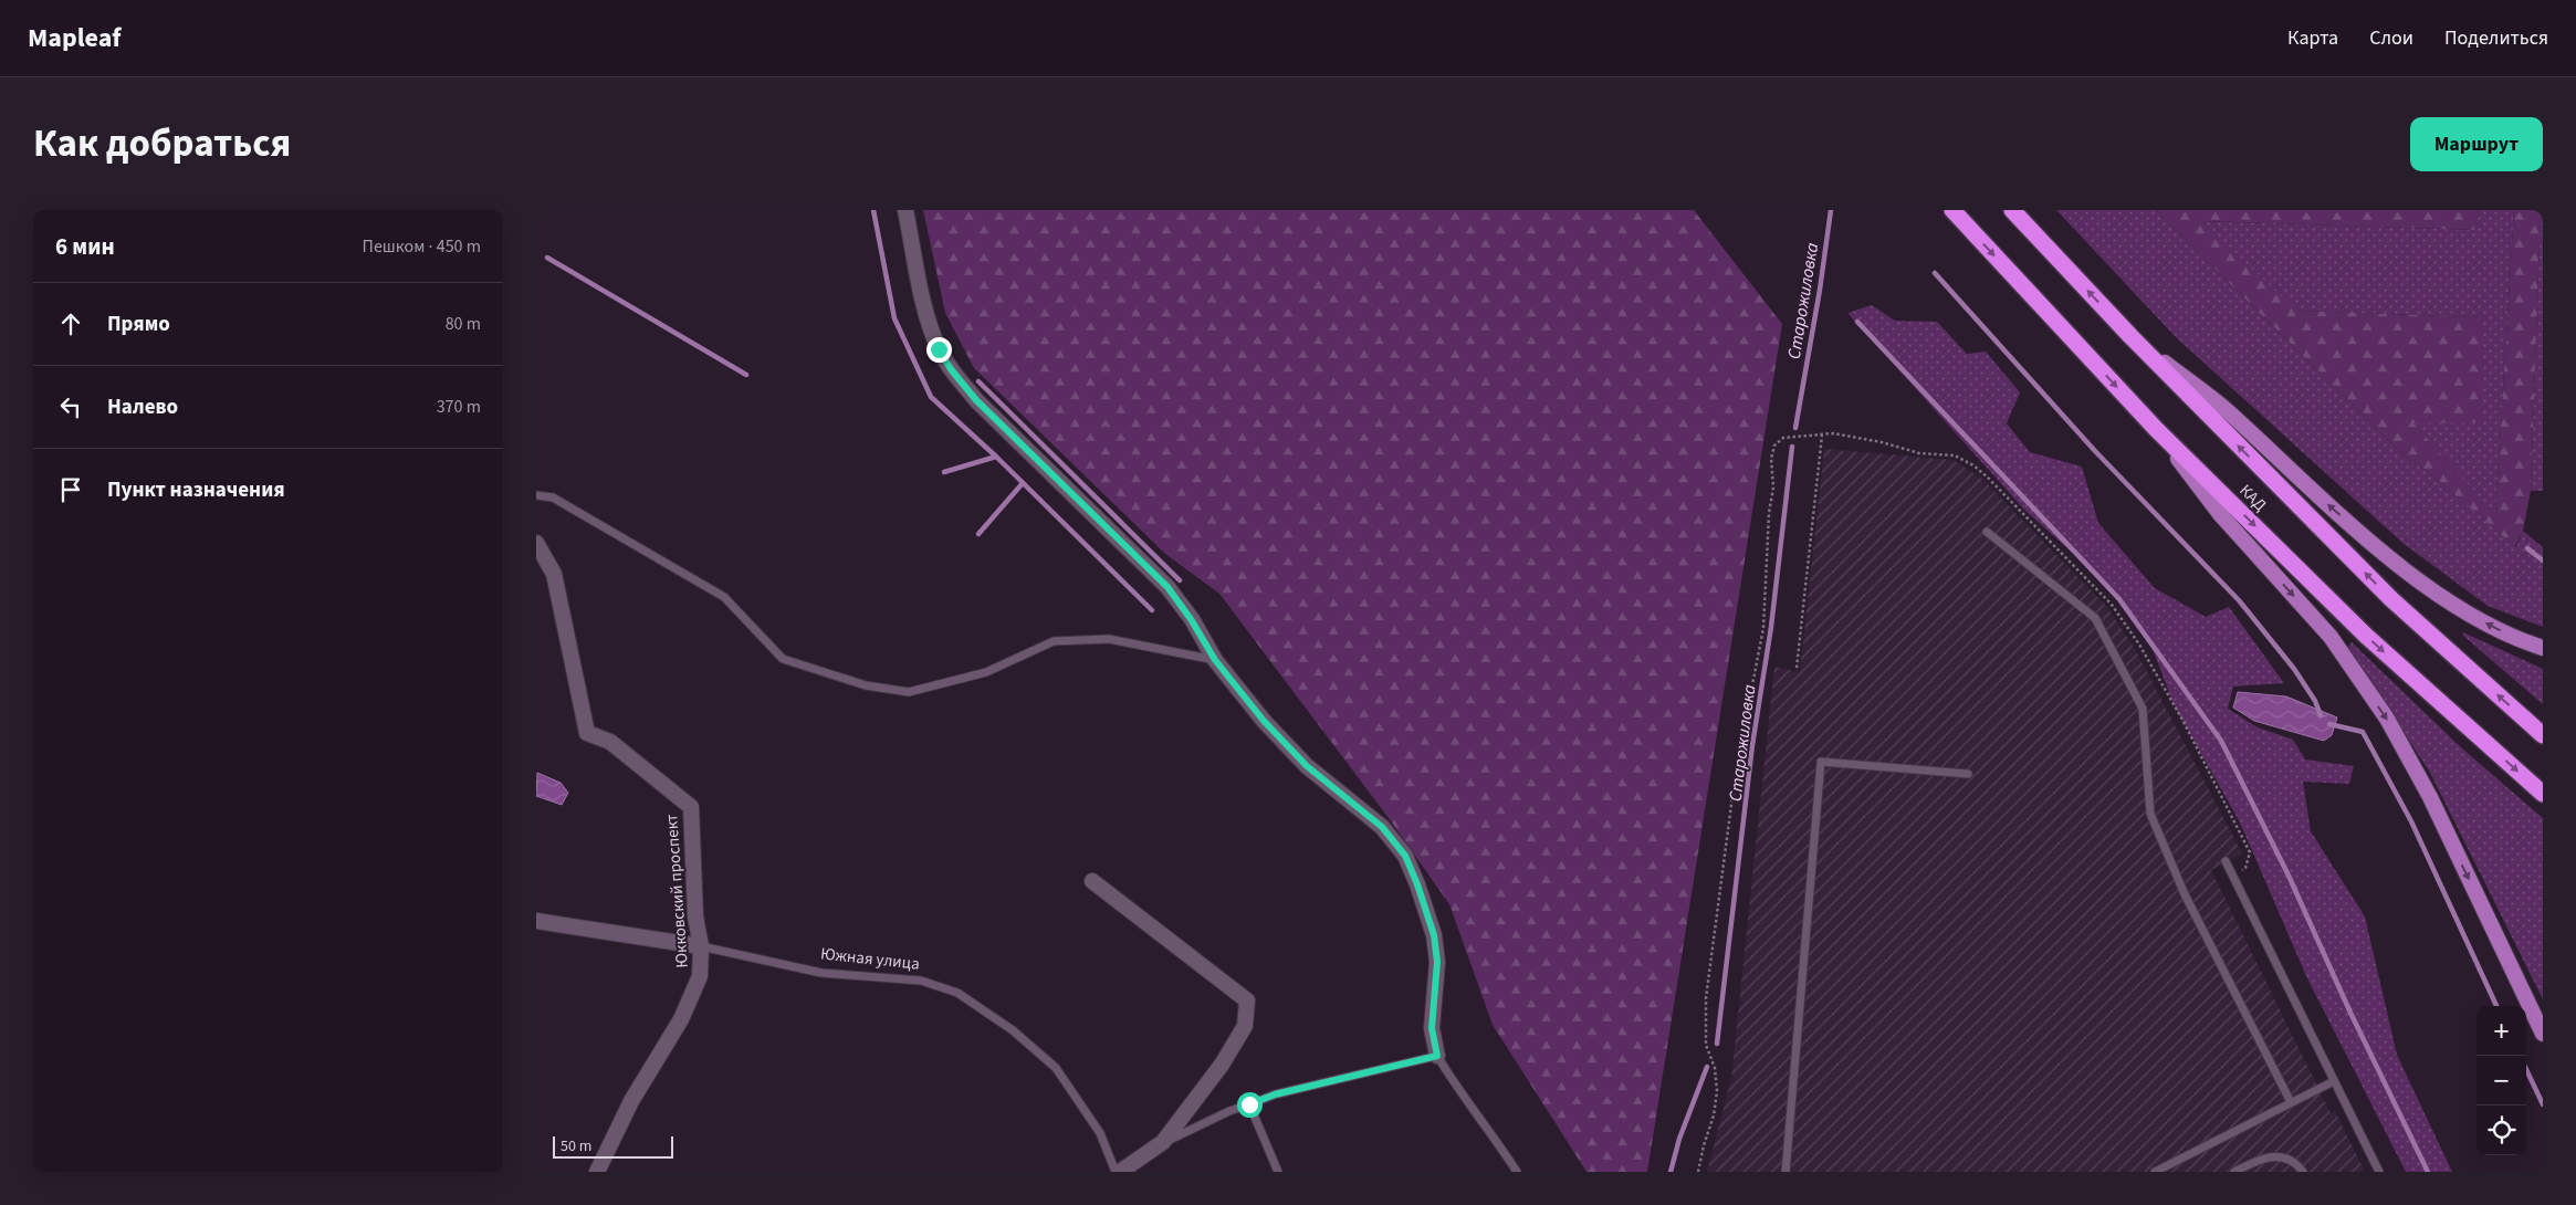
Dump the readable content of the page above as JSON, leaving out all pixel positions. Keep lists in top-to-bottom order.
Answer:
{
  "streets": {
    "highway": ["КАД"],
    "street": ["Юкковский проспект", "Южная улица"]
  },
  "crossings": [
    ["Юкковский проспект", "Южная улица"]
  ],
  "water": ["Старожиловка"],
  "scale_bar": "50 m",
  "page": {
    "header": "Mapleaf",
    "nav": ["Карта", "Слои", "Поделиться"],
    "title": "Как добраться",
    "buttons": "Маршрут",
    "heading": ["6 мин", "Пешком · 450 m"],
    "list": [
      ["Прямо", "80 m"],
      ["Налево", "370 m"],
      "Пункт назначения"
    ],
    "map_buttons": ["+", "−"],
    "scale": "50 m"
  }
}
